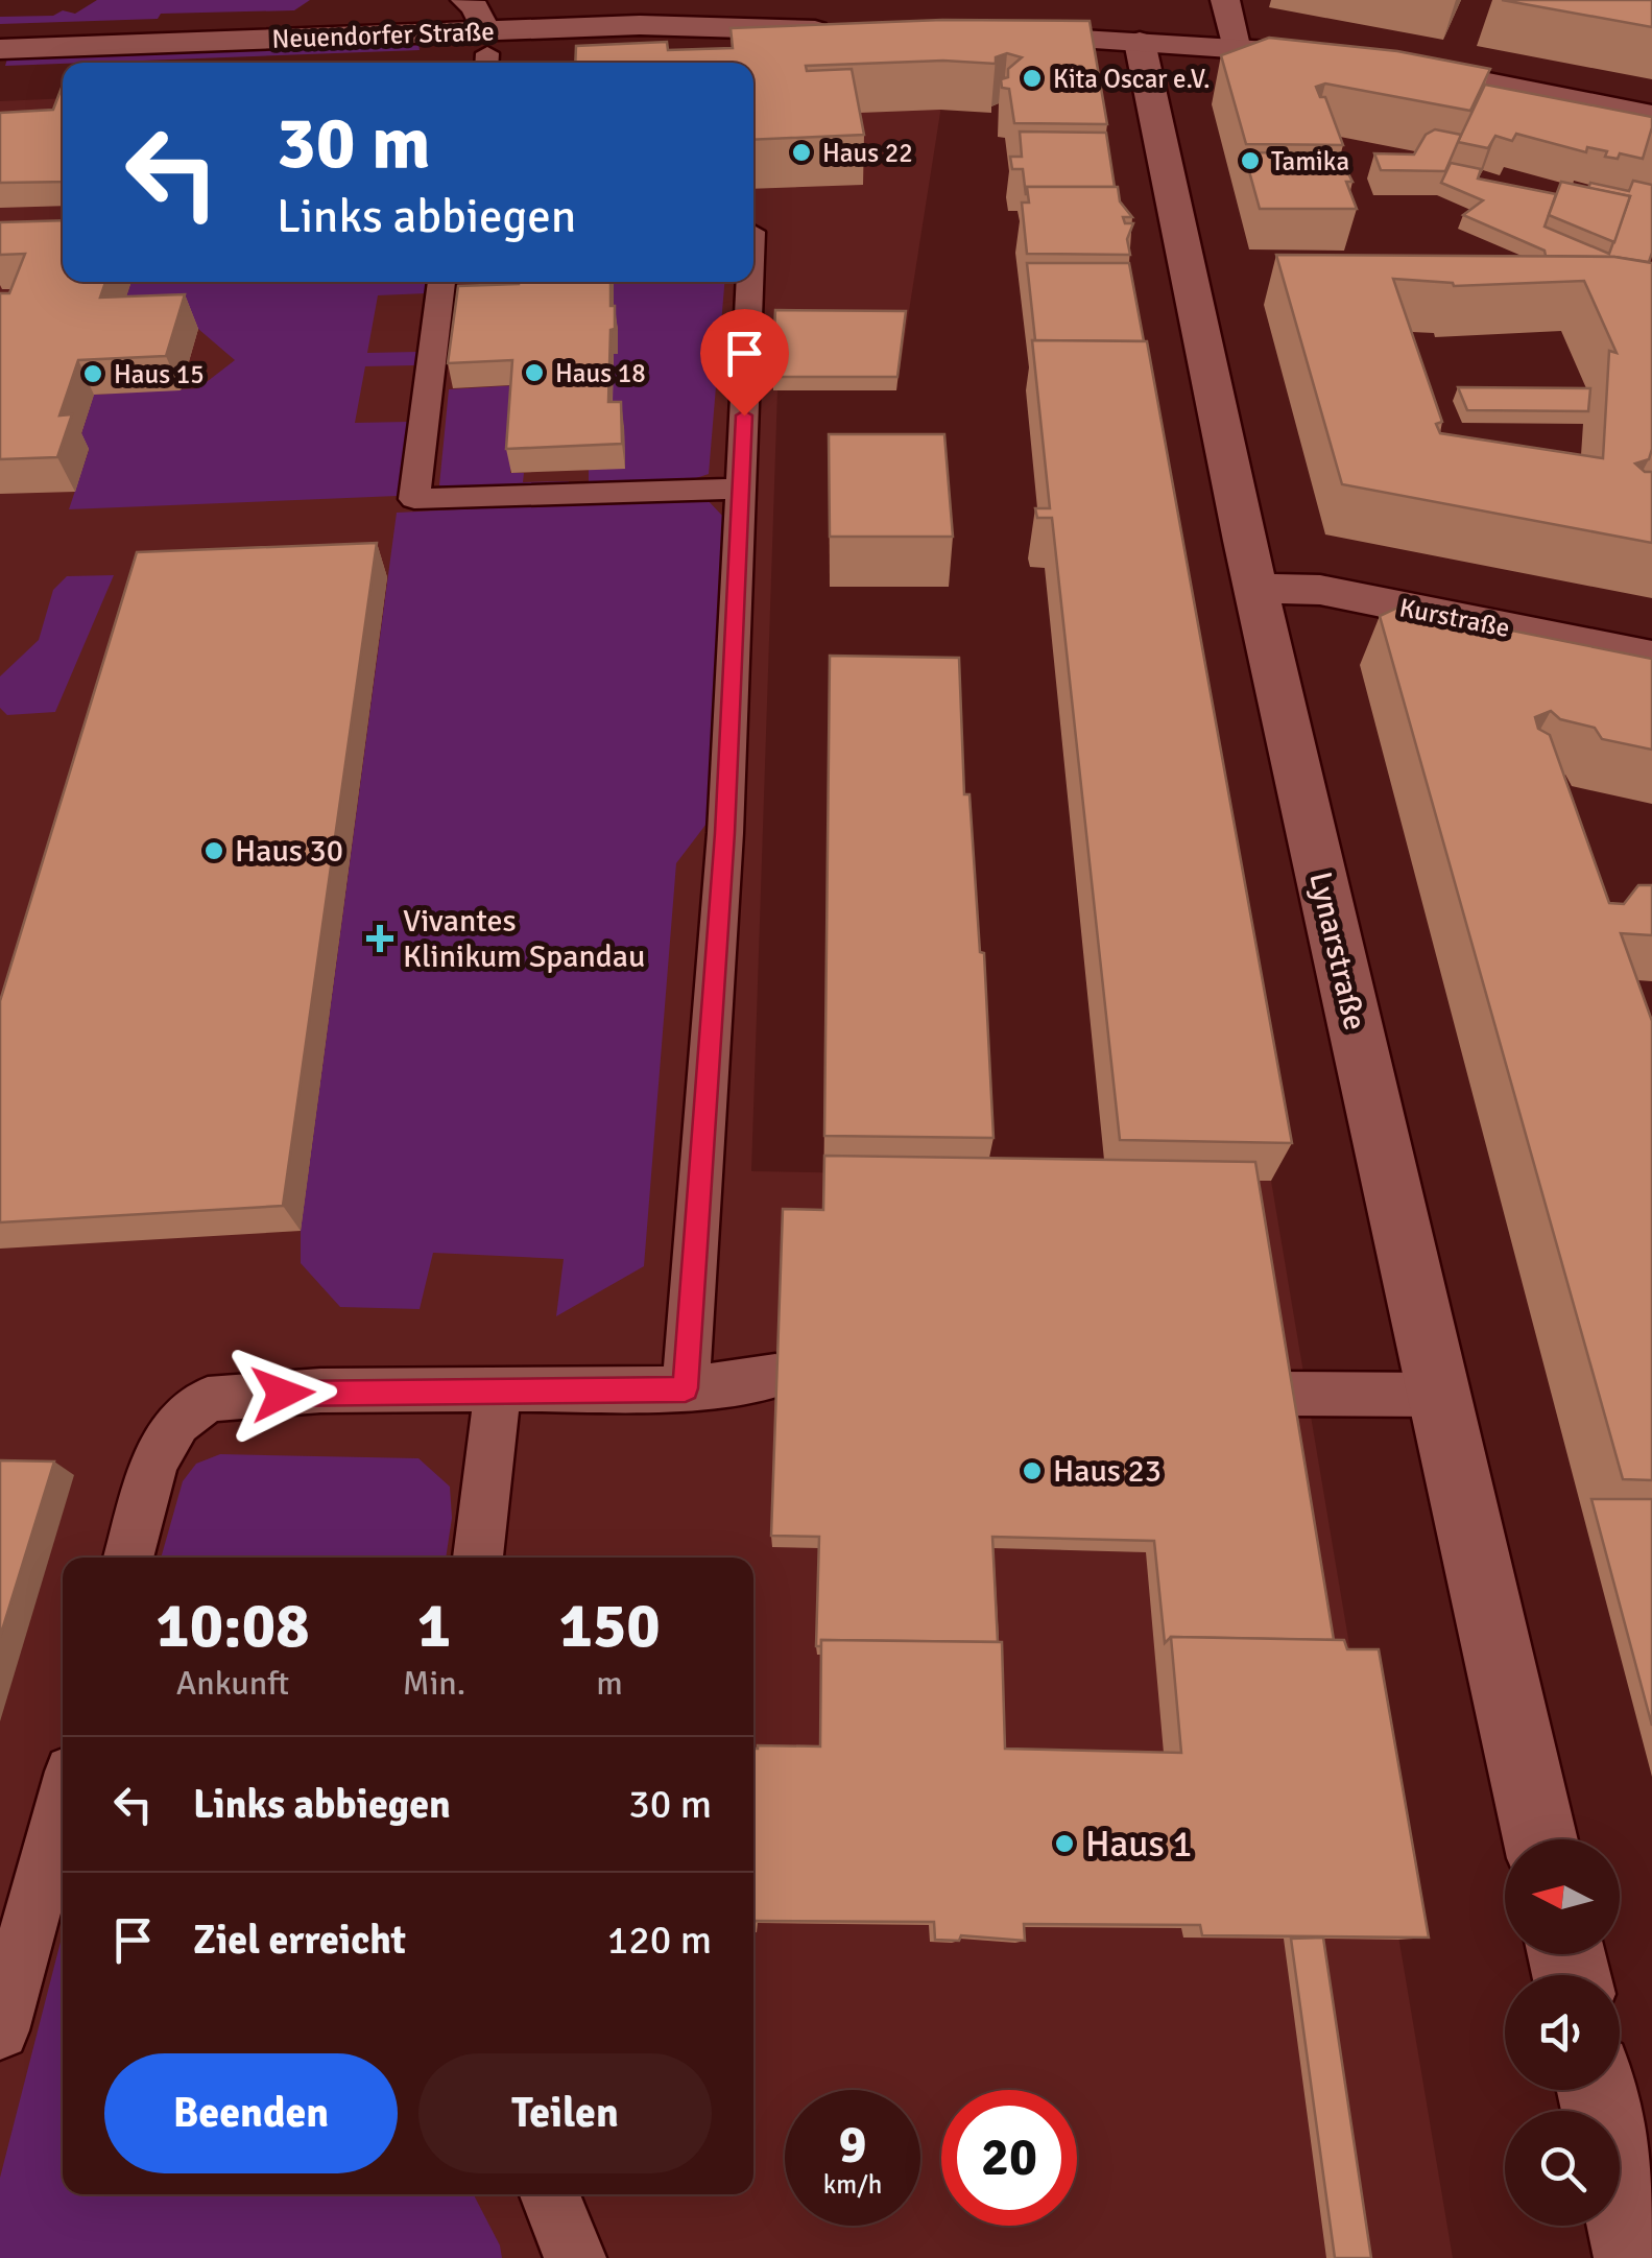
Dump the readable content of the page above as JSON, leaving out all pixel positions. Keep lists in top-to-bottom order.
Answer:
{
  "streets": {
    "street": ["Neuendorfer Straße", "Kurstraße", "Lynarstraße"]
  },
  "crossings": [
    ["Kurstraße", "Lynarstraße"]
  ],
  "places": {
    "other": [
      "Kita Oscar e.V.",
      "Haus 22",
      "Tamika",
      "Haus 18",
      "Haus 15",
      "Haus 30",
      "Haus 23",
      "Haus 1"
    ],
    "health": ["Vivantes Klinikum Spandau"]
  },
  "north": "left",
  "page": {
    "turn": ["30 m", "Links abbiegen"],
    "eta": [
      "10:08",
      "Ankunft",
      "1",
      "Min.",
      "150",
      "m"
    ],
    "list": [
      {
        "name": "Links abbiegen",
        "value": "30 m"
      },
      {
        "name": "Ziel erreicht",
        "value": "120 m"
      }
    ],
    "buttons": ["Beenden", "Teilen"],
    "speed": "9 km/h",
    "limit": "20"
  }
}
